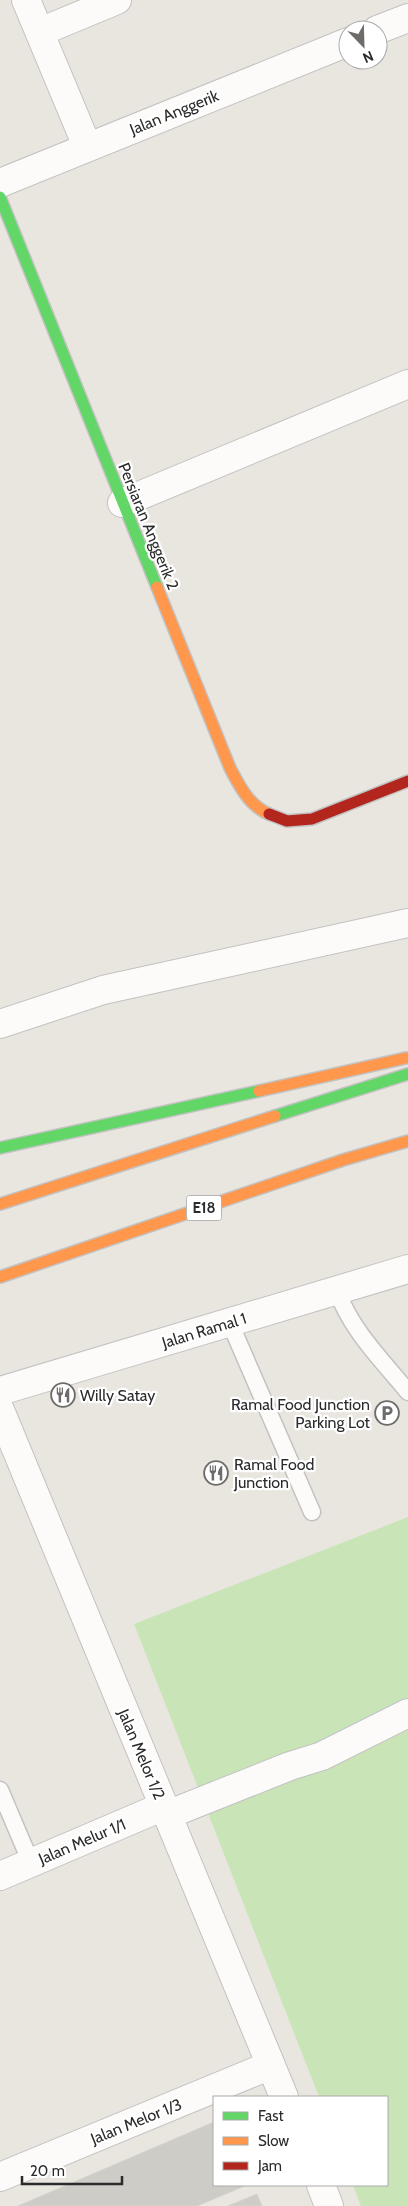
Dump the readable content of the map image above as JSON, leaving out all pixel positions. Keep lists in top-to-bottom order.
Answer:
{
  "streets": {
    "main road": ["Persiaran Anggerik 2", "E18"],
    "street": [
      "Jalan Anggerik",
      "Jalan Ramal 1",
      "Jalan Melor 1/2",
      "Jalan Melur 1/1",
      "Jalan Melor 1/3"
    ]
  },
  "crossings": [
    ["Jalan Melor 1/2", "Jalan Melur 1/1"],
    ["Jalan Melor 1/2", "Jalan Melor 1/3"]
  ],
  "places": {
    "restaurant": ["Willy Satay", "Ramal Food Junction"],
    "parking": ["Ramal Food Junction Parking Lot"]
  },
  "legend": ["Fast", "Slow", "Jam"],
  "scale_bar": "20 m",
  "north": "bottom right"
}
